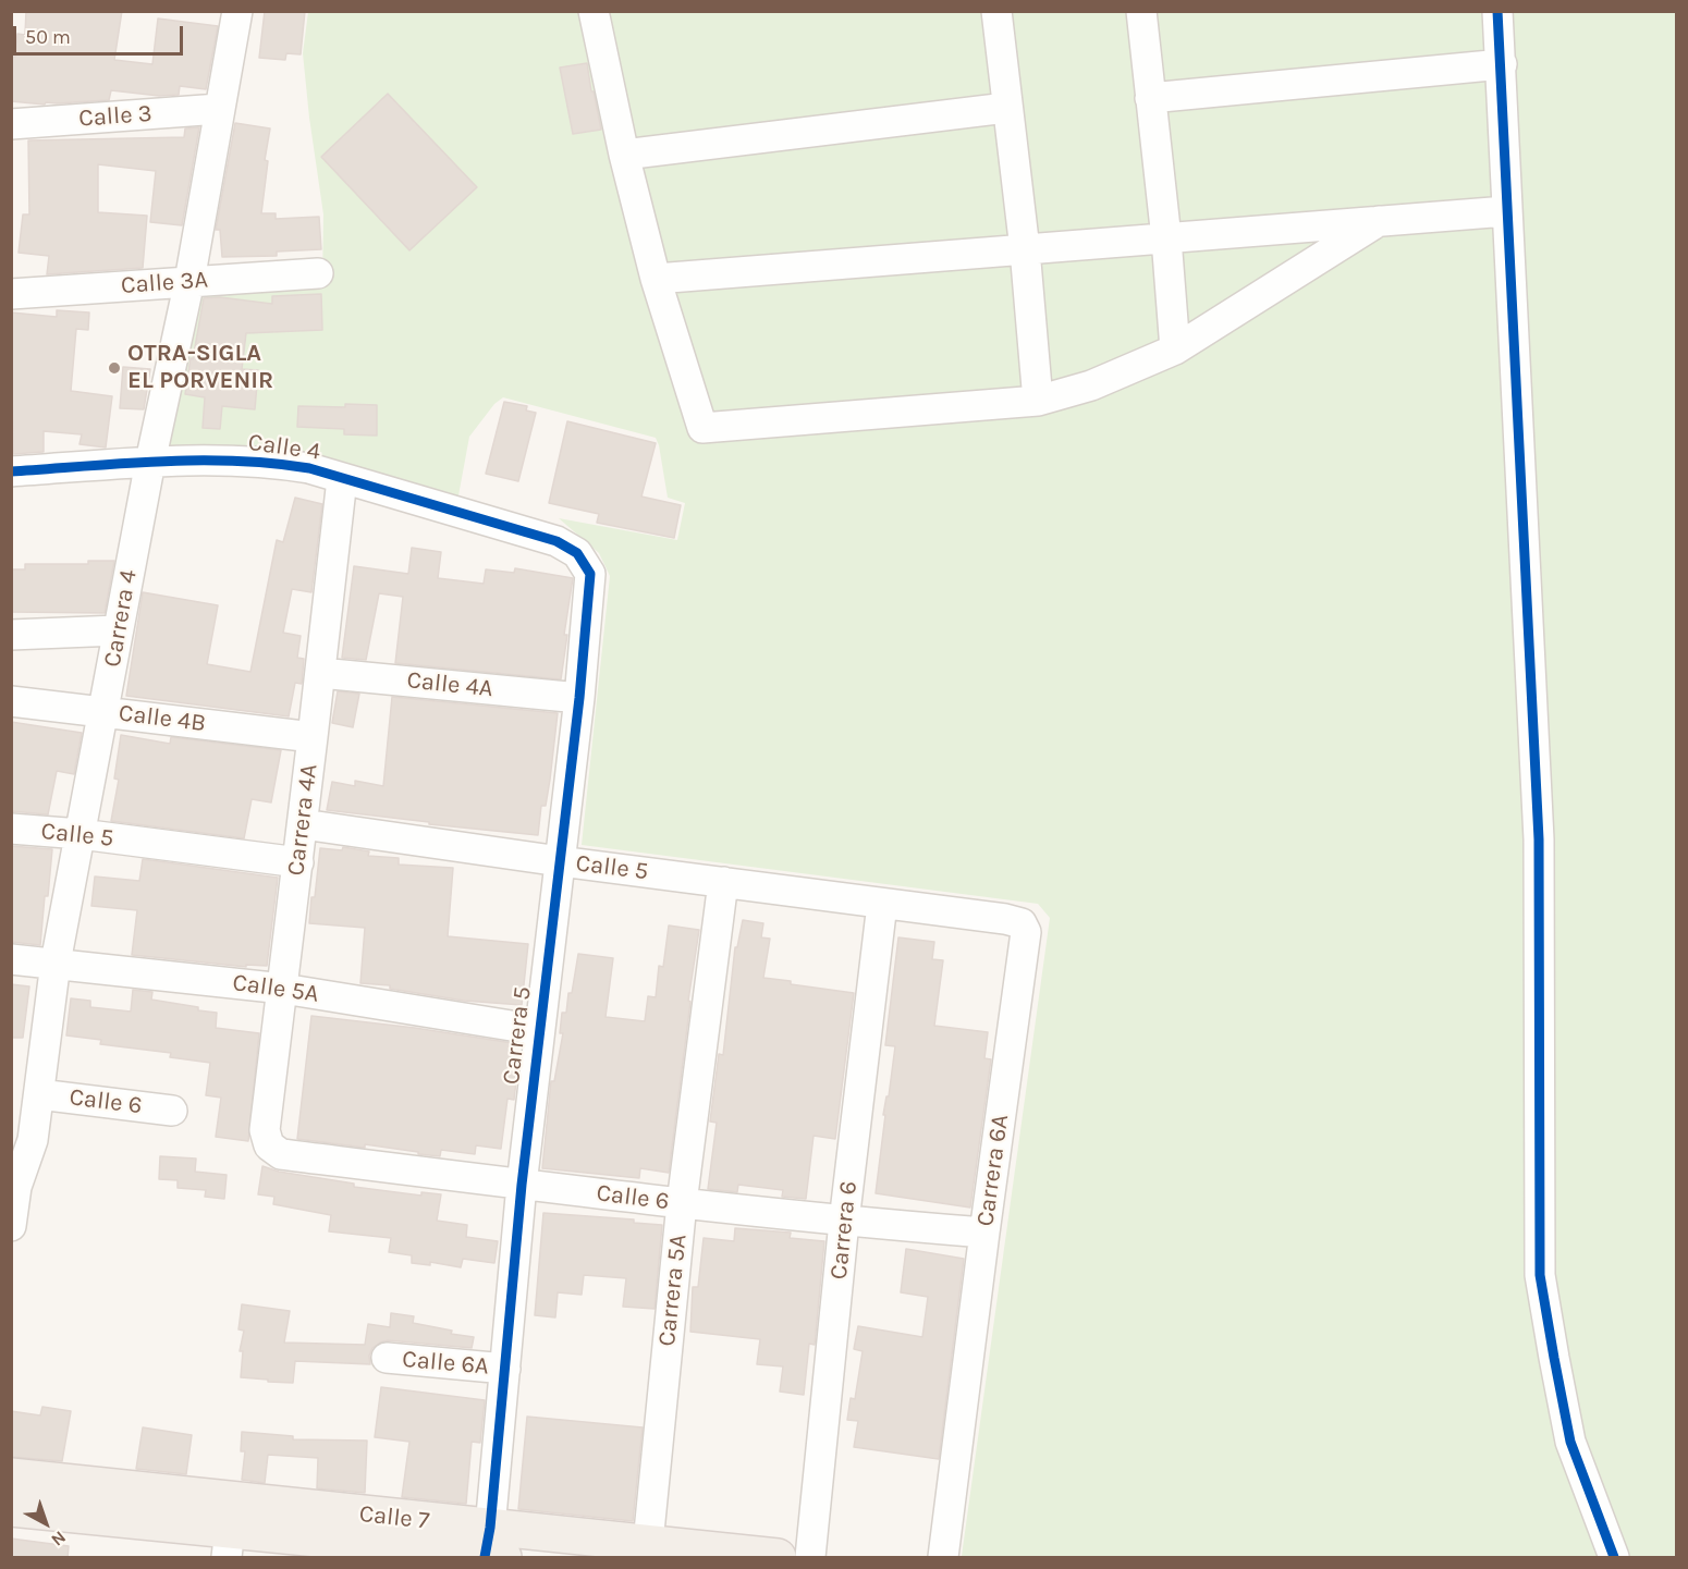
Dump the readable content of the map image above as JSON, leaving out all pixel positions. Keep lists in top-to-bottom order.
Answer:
{
  "streets": {
    "main road": ["Calle 7"],
    "street": [
      "Calle 3",
      "Calle 3A",
      "Calle 4",
      "Carrera 4",
      "Calle 4A",
      "Calle 4B",
      "Carrera 4A",
      "Calle 5",
      "Calle 5A",
      "Carrera 5",
      "Calle 6",
      "Carrera 6A",
      "Carrera 6",
      "Carrera 5A",
      "Calle 6A"
    ]
  },
  "crossings": [
    ["Calle 3", "Carrera 4"],
    ["Calle 3A", "Carrera 4"],
    ["Calle 4", "Carrera 4"],
    ["Calle 4", "Carrera 4A"],
    ["Calle 4", "Carrera 5"],
    ["Carrera 4", "Calle 4B"],
    ["Carrera 4", "Calle 5"],
    ["Carrera 4", "Calle 5A"],
    ["Carrera 4", "Calle 6"],
    ["Calle 4A", "Carrera 4A"],
    ["Calle 4A", "Carrera 5"],
    ["Calle 4B", "Carrera 4A"],
    ["Carrera 4A", "Calle 5"],
    ["Carrera 4A", "Calle 5A"],
    ["Carrera 4A", "Calle 6"],
    ["Calle 5", "Carrera 5"],
    ["Calle 5", "Carrera 6A"],
    ["Calle 5", "Carrera 6"],
    ["Calle 5", "Carrera 5A"],
    ["Calle 5A", "Carrera 5"],
    ["Carrera 5", "Calle 6"],
    ["Carrera 5", "Calle 6A"],
    ["Carrera 5", "Calle 7"],
    ["Calle 6", "Carrera 6A"],
    ["Calle 6", "Carrera 6"],
    ["Calle 6", "Carrera 5A"],
    ["Carrera 6A", "Carrera 6"],
    ["Carrera 5A", "Calle 7"]
  ],
  "places": ["OTRA-SIGLA EL PORVENIR"],
  "scale_bar": "50 m",
  "north": "bottom right"
}
